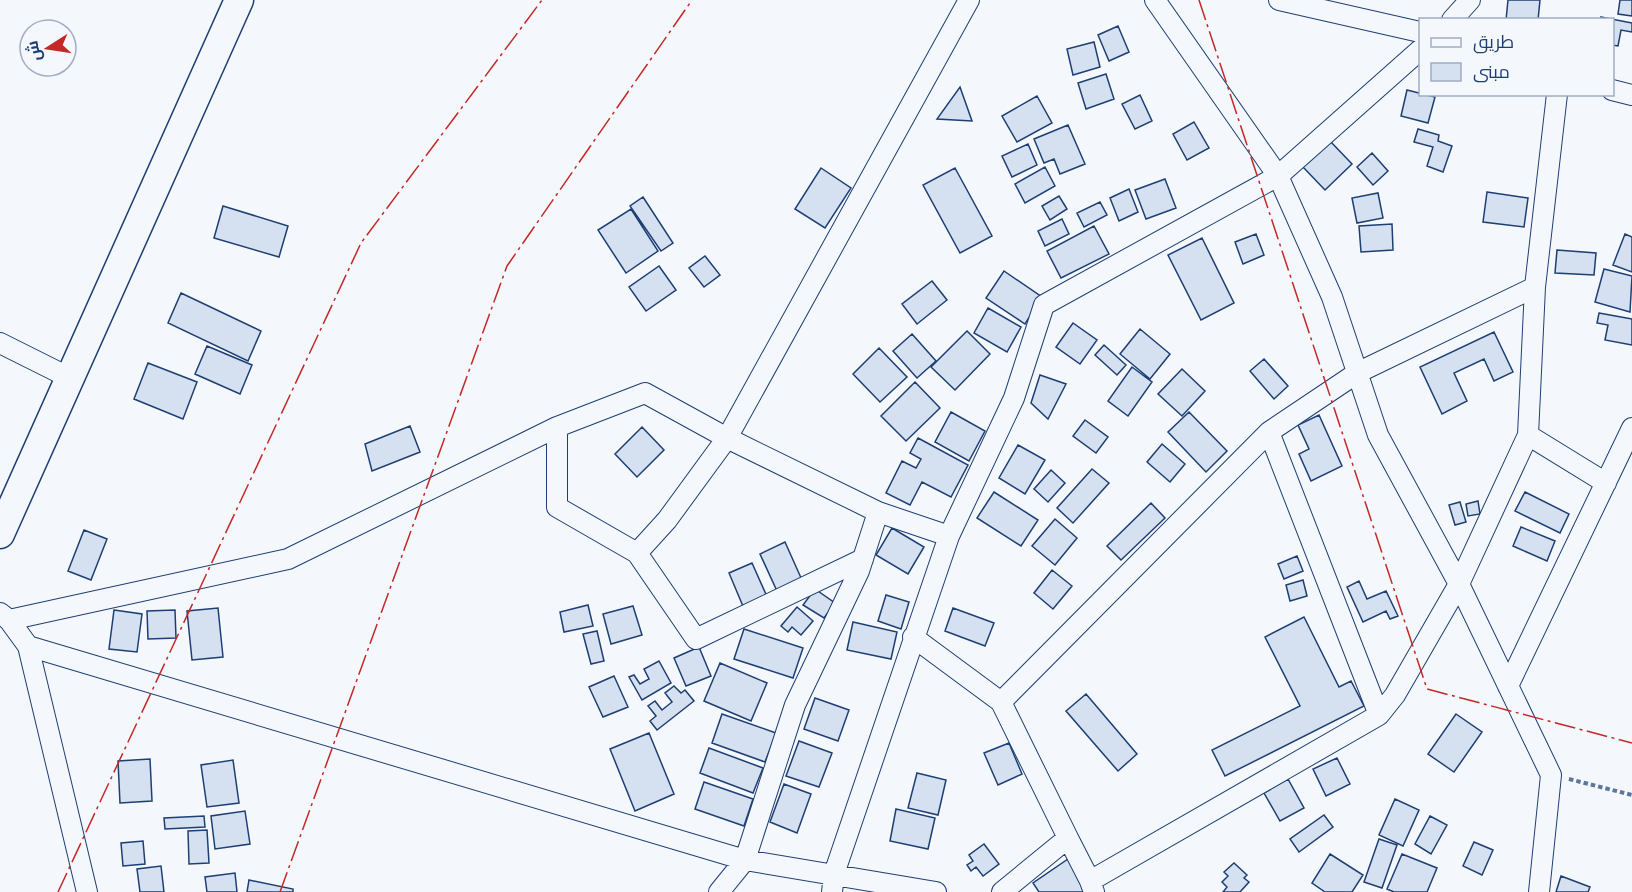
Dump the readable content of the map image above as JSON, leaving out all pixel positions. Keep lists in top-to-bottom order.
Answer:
{
  "legend": ["طريق", "مبنى"],
  "north": "left"
}
